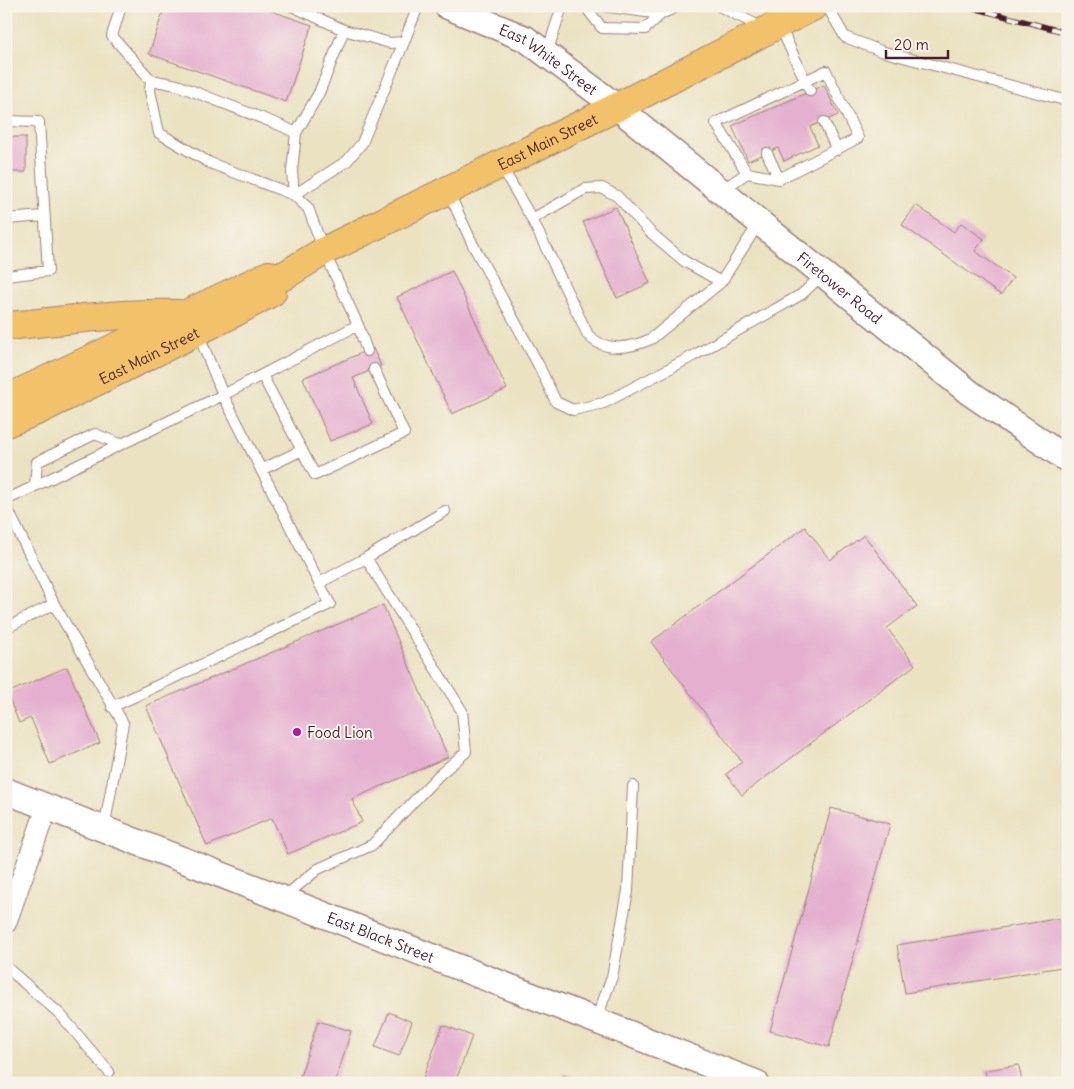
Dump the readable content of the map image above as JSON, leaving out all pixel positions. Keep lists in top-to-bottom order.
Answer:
{
  "streets": {
    "highway": ["East Main Street"],
    "street": ["East White Street", "Firetower Road", "East Black Street"]
  },
  "crossings": [
    ["East White Street", "East Main Street"],
    ["East White Street", "Firetower Road"],
    ["East Main Street", "Firetower Road"]
  ],
  "places": ["Food Lion"],
  "scale_bar": "20 m"
}
